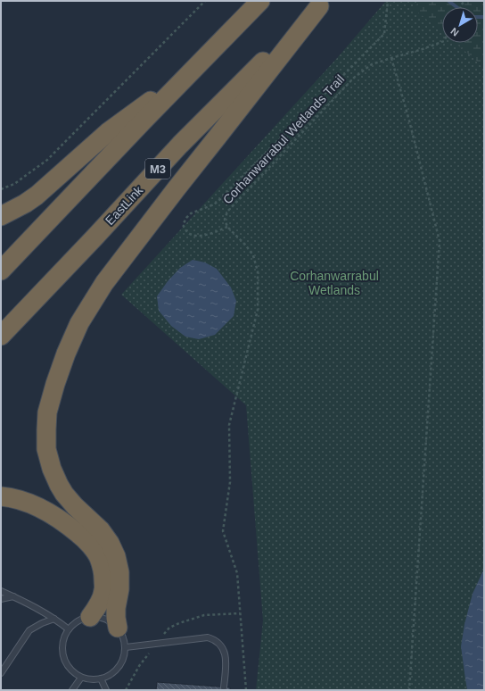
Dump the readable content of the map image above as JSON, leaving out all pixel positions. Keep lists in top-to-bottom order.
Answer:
{
  "streets": {
    "highway": ["M3", "EastLink"],
    "path": ["Corhanwarrabul Wetlands Trail"]
  },
  "parks": ["Corhanwarrabul Wetlands"],
  "north": "bottom left"
}
